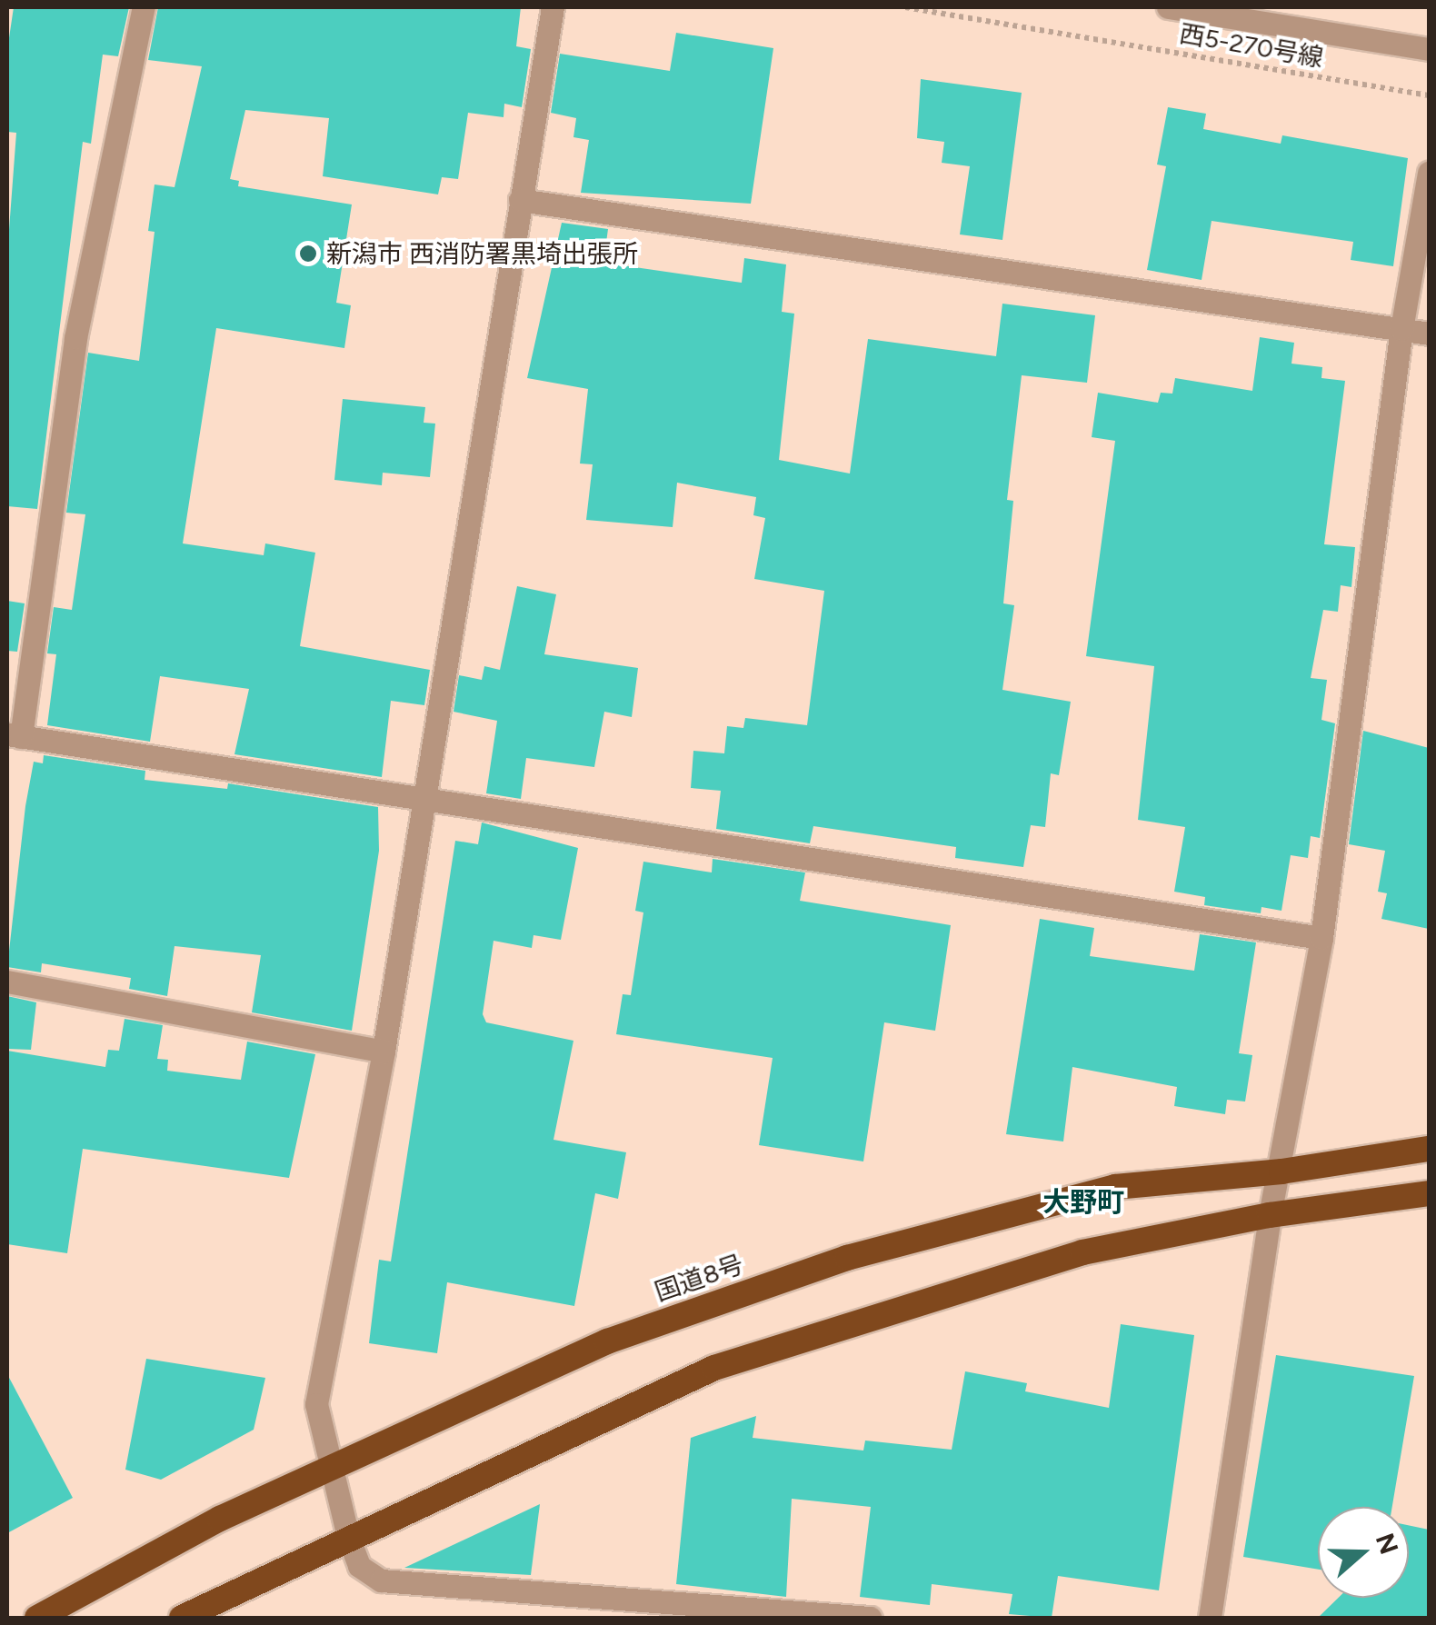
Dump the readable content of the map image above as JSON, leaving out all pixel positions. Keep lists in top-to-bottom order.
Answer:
{
  "streets": {
    "highway": ["国道8号"],
    "path": ["西5-270号線"]
  },
  "districts": ["大野町"],
  "places": ["新潟市 西消防署黒埼出張所"],
  "north": "right"
}
